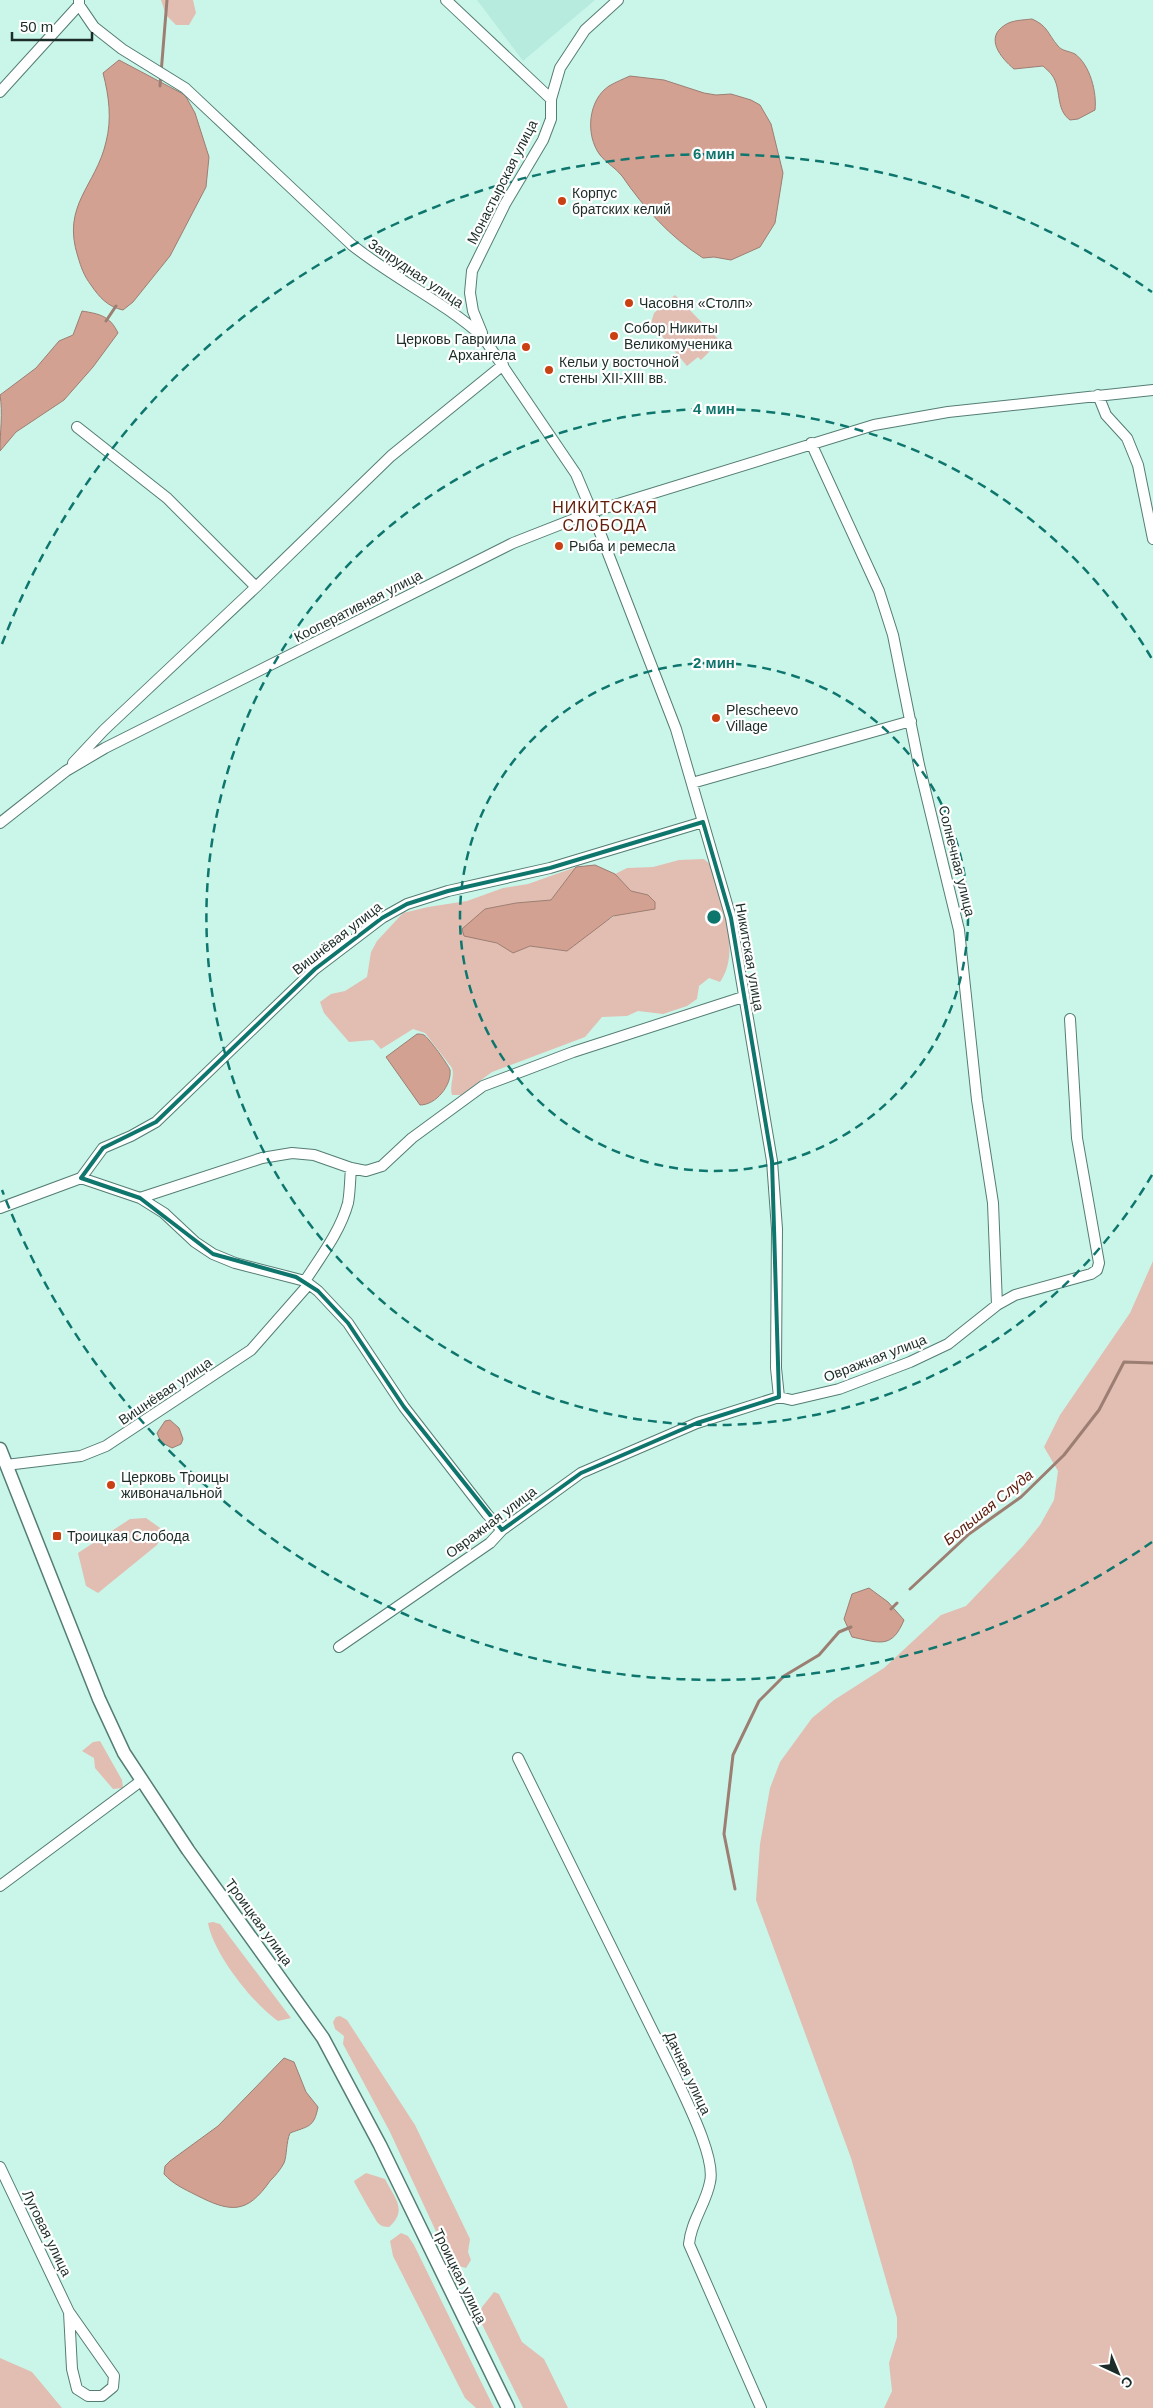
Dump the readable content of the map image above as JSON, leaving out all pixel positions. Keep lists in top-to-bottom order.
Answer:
{
  "streets": {
    "main road": ["Троицкая улица"],
    "street": [
      "Монастырская улица",
      "Запрудная улица",
      "Кооперативная улица",
      "Солнечная улица",
      "Вишнёвая улица",
      "Никитская улица",
      "Овражная улица",
      "Дачная улица",
      "Луговая улица"
    ]
  },
  "crossings": [
    ["Монастырская улица", "Запрудная улица"],
    ["Запрудная улица", "Кооперативная улица"],
    ["Запрудная улица", "Никитская улица"],
    ["Кооперативная улица", "Солнечная улица"],
    ["Кооперативная улица", "Никитская улица"],
    ["Солнечная улица", "Овражная улица"],
    ["Вишнёвая улица", "Никитская улица"],
    ["Вишнёвая улица", "Троицкая улица"],
    ["Никитская улица", "Овражная улица"]
  ],
  "districts": ["НИКИТСКАЯ СЛОБОДА"],
  "water": ["Большая Слуда"],
  "places": {
    "other": [
      "Корпус братских келий",
      "Часовня «Столп»",
      "Собор Никиты Великомученика",
      "Церковь Гавриила Архангела",
      "Кельи у восточной стены XII-XIII вв.",
      "Рыба и ремесла",
      "Plescheevo Village",
      "Церковь Троицы живоначальной"
    ],
    "transit": ["Троицкая Слобода"]
  },
  "scale_bar": "50 m",
  "north": "bottom right",
  "rings": ["6 мин", "4 мин", "2 мин"]
}
